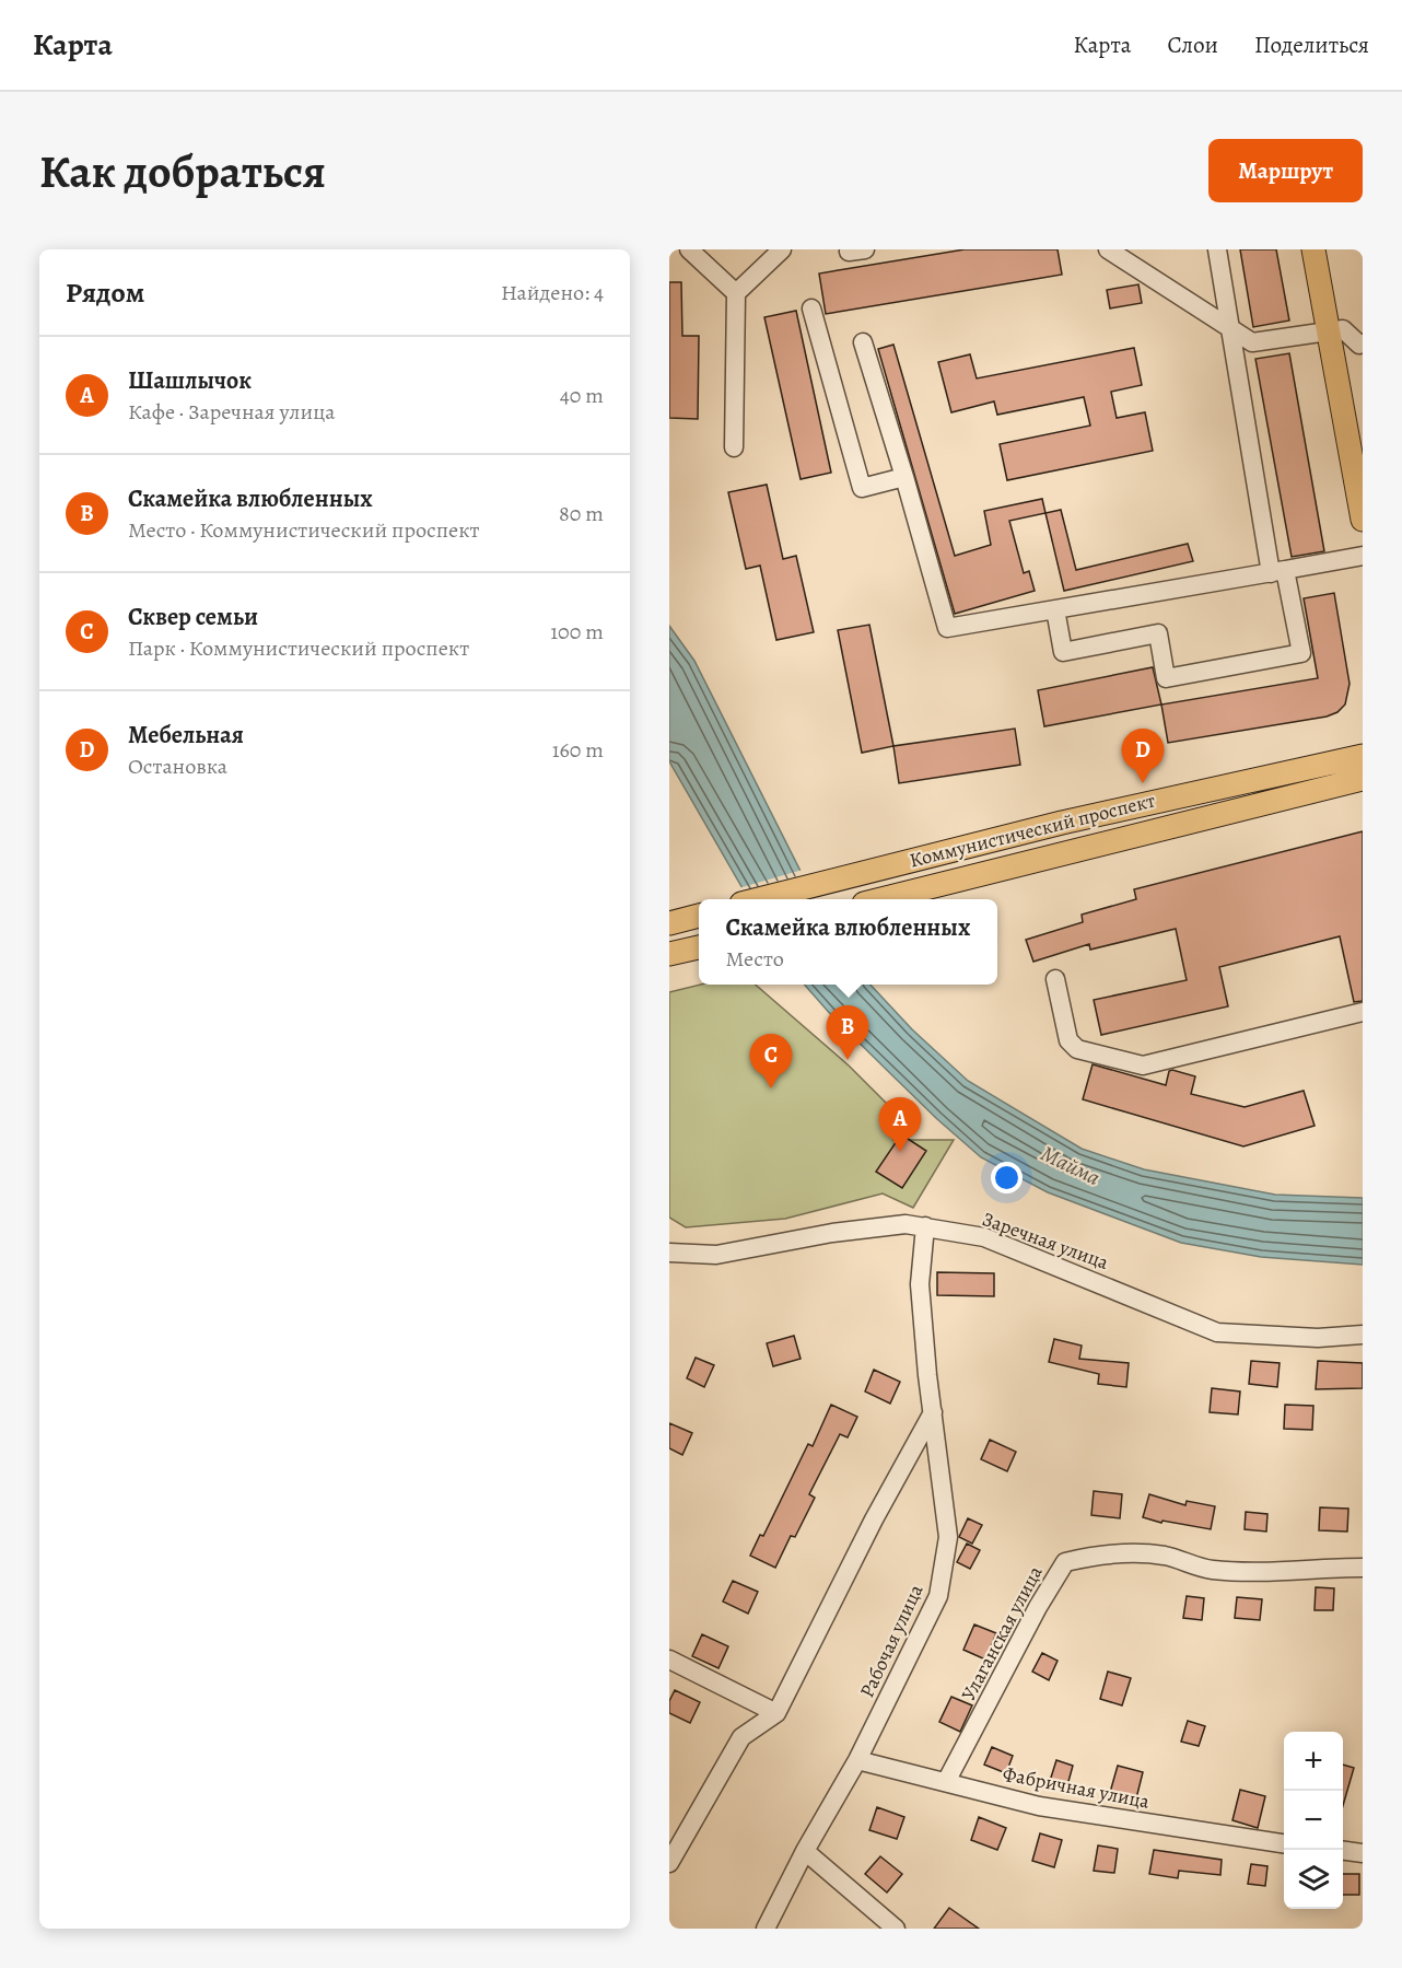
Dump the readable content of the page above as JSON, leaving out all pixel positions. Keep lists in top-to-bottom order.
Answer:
{
  "streets": {
    "main road": ["Коммунистический проспект"],
    "street": [
      "Заречная улица",
      "Улаганская улица",
      "Рабочая улица",
      "Фабричная улица"
    ]
  },
  "crossings": [
    ["Заречная улица", "Рабочая улица"],
    ["Улаганская улица", "Фабричная улица"],
    ["Рабочая улица", "Фабричная улица"]
  ],
  "water": ["Майма"],
  "page": {
    "header": "Карта",
    "nav": ["Карта", "Слои", "Поделиться"],
    "buttons": "Маршрут",
    "title": "Как добраться",
    "heading": ["Рядом", "Найдено: 4"],
    "list": [
      {
        "mark": "A",
        "name": "Шашлычок",
        "note": "Кафе · Заречная улица",
        "value": "40 m"
      },
      {
        "mark": "B",
        "name": "Скамейка влюбленных",
        "note": "Место · Коммунистический проспект",
        "value": "80 m"
      },
      {
        "mark": "C",
        "name": "Сквер семьи",
        "note": "Парк · Коммунистический проспект",
        "value": "100 m"
      },
      {
        "mark": "D",
        "name": "Мебельная",
        "note": "Остановка",
        "value": "160 m"
      }
    ],
    "pins": [
      "D",
      "B",
      "C",
      "A"
    ],
    "popup": ["Скамейка влюбленных", "Место"],
    "map_buttons": ["+", "−"]
  }
}
